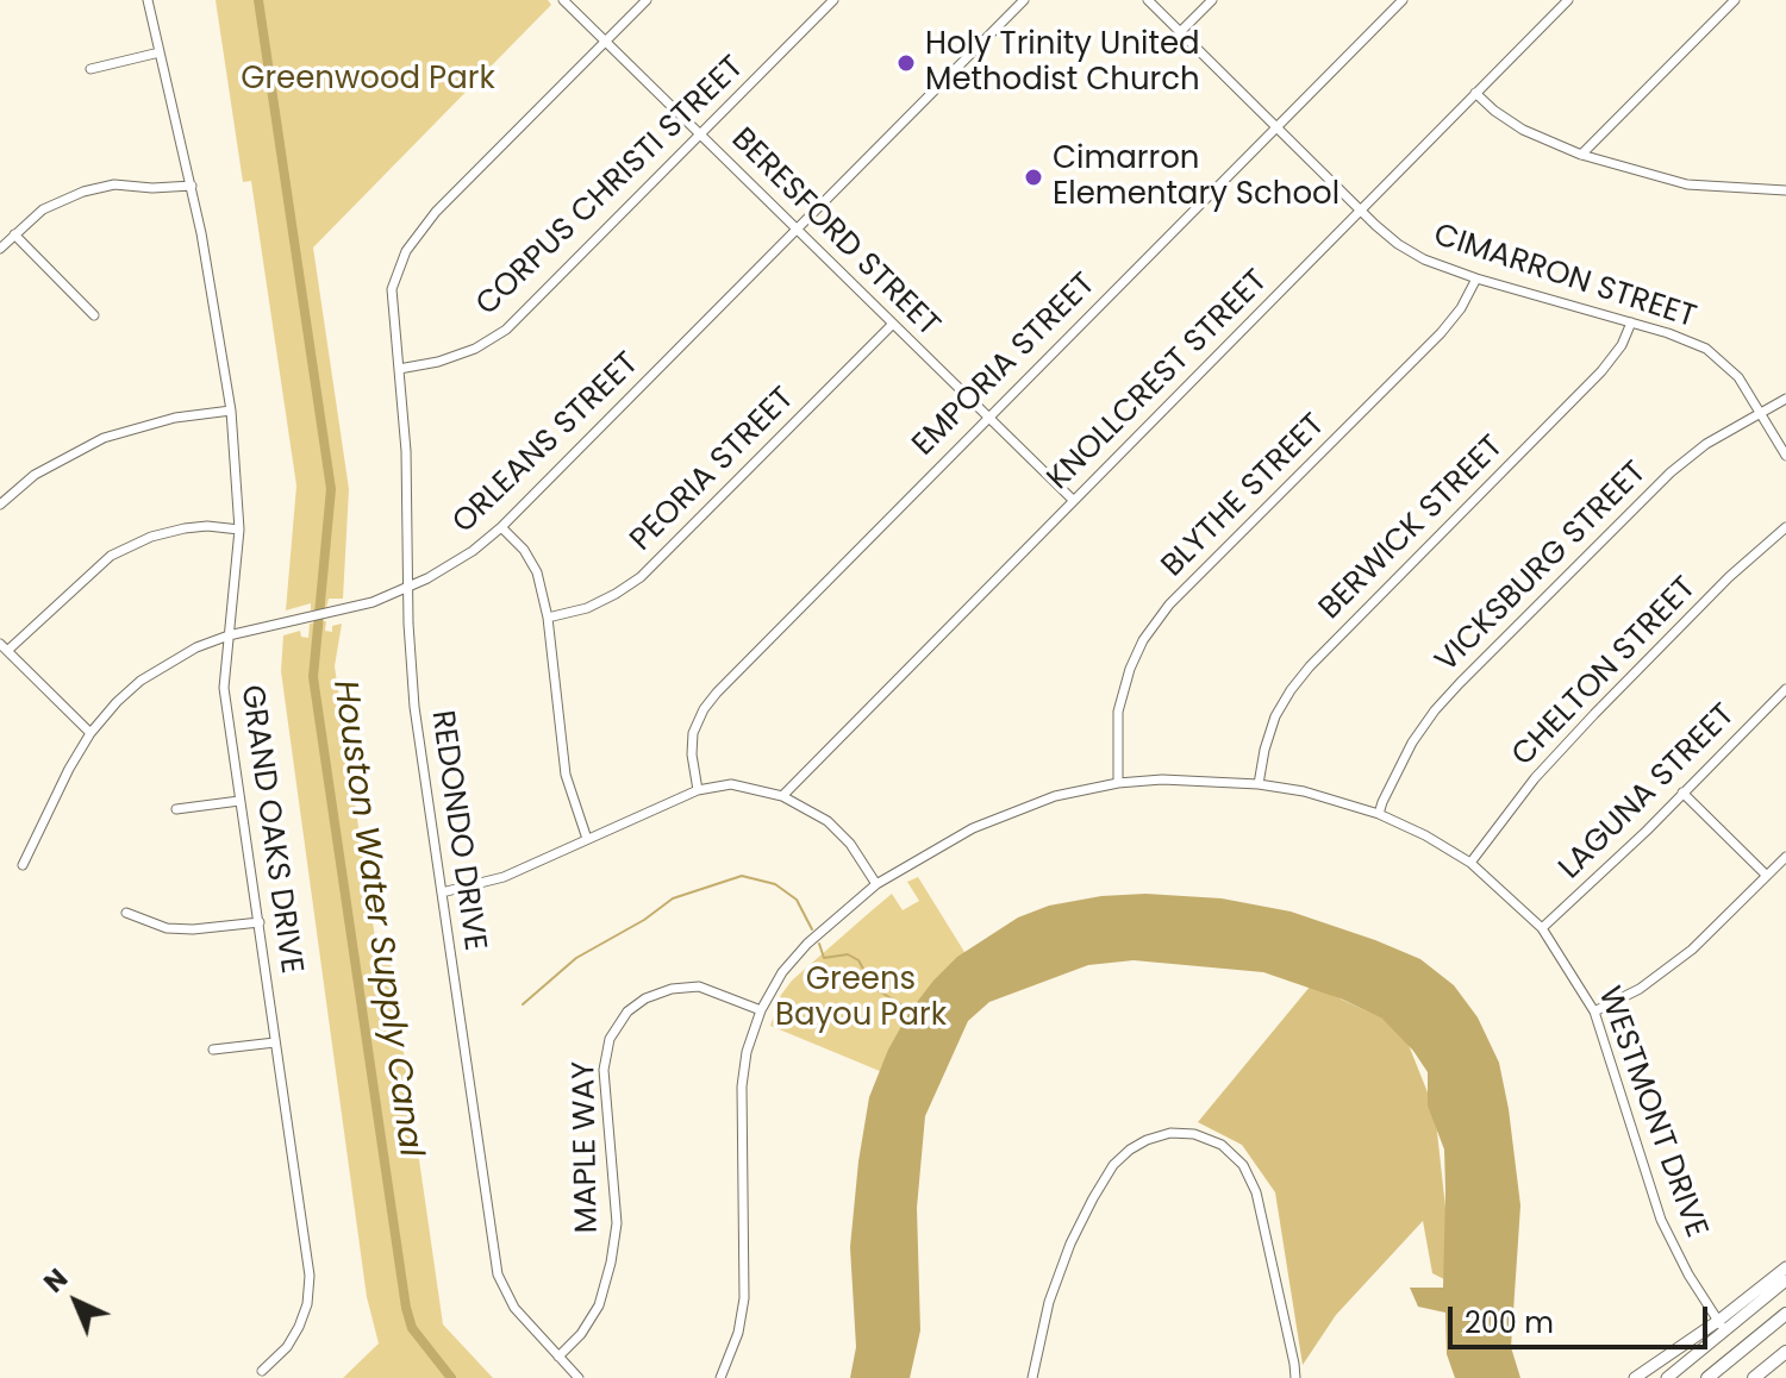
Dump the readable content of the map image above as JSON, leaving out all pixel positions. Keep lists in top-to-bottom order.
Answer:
{
  "streets": {
    "street": [
      "CORPUS CHRISTI STREET",
      "BERESFORD STREET",
      "CIMARRON STREET",
      "EMPORIA STREET",
      "KNOLLCREST STREET",
      "ORLEANS STREET",
      "PEORIA STREET",
      "BLYTHE STREET",
      "BERWICK STREET",
      "VICKSBURG STREET",
      "CHELTON STREET",
      "LAGUNA STREET",
      "GRAND OAKS DRIVE",
      "REDONDO DRIVE",
      "WESTMONT DRIVE",
      "MAPLE WAY"
    ]
  },
  "crossings": [
    ["CORPUS CHRISTI STREET", "BERESFORD STREET"],
    ["CORPUS CHRISTI STREET", "REDONDO DRIVE"],
    ["BERESFORD STREET", "EMPORIA STREET"],
    ["BERESFORD STREET", "KNOLLCREST STREET"],
    ["BERESFORD STREET", "ORLEANS STREET"],
    ["BERESFORD STREET", "PEORIA STREET"],
    ["BERESFORD STREET", "REDONDO DRIVE"],
    ["CIMARRON STREET", "EMPORIA STREET"],
    ["CIMARRON STREET", "KNOLLCREST STREET"],
    ["CIMARRON STREET", "BLYTHE STREET"],
    ["CIMARRON STREET", "BERWICK STREET"],
    ["CIMARRON STREET", "VICKSBURG STREET"],
    ["ORLEANS STREET", "GRAND OAKS DRIVE"],
    ["ORLEANS STREET", "REDONDO DRIVE"],
    ["BLYTHE STREET", "WESTMONT DRIVE"],
    ["BERWICK STREET", "WESTMONT DRIVE"],
    ["VICKSBURG STREET", "WESTMONT DRIVE"],
    ["CHELTON STREET", "WESTMONT DRIVE"],
    ["LAGUNA STREET", "WESTMONT DRIVE"],
    ["REDONDO DRIVE", "MAPLE WAY"],
    ["WESTMONT DRIVE", "MAPLE WAY"]
  ],
  "water": ["Houston Water Supply Canal"],
  "parks": ["Greenwood Park", "Greens Bayou Park"],
  "places": ["Holy Trinity United Methodist Church", "Cimarron Elementary School"],
  "scale_bar": "200 m",
  "north": "top left"
}
